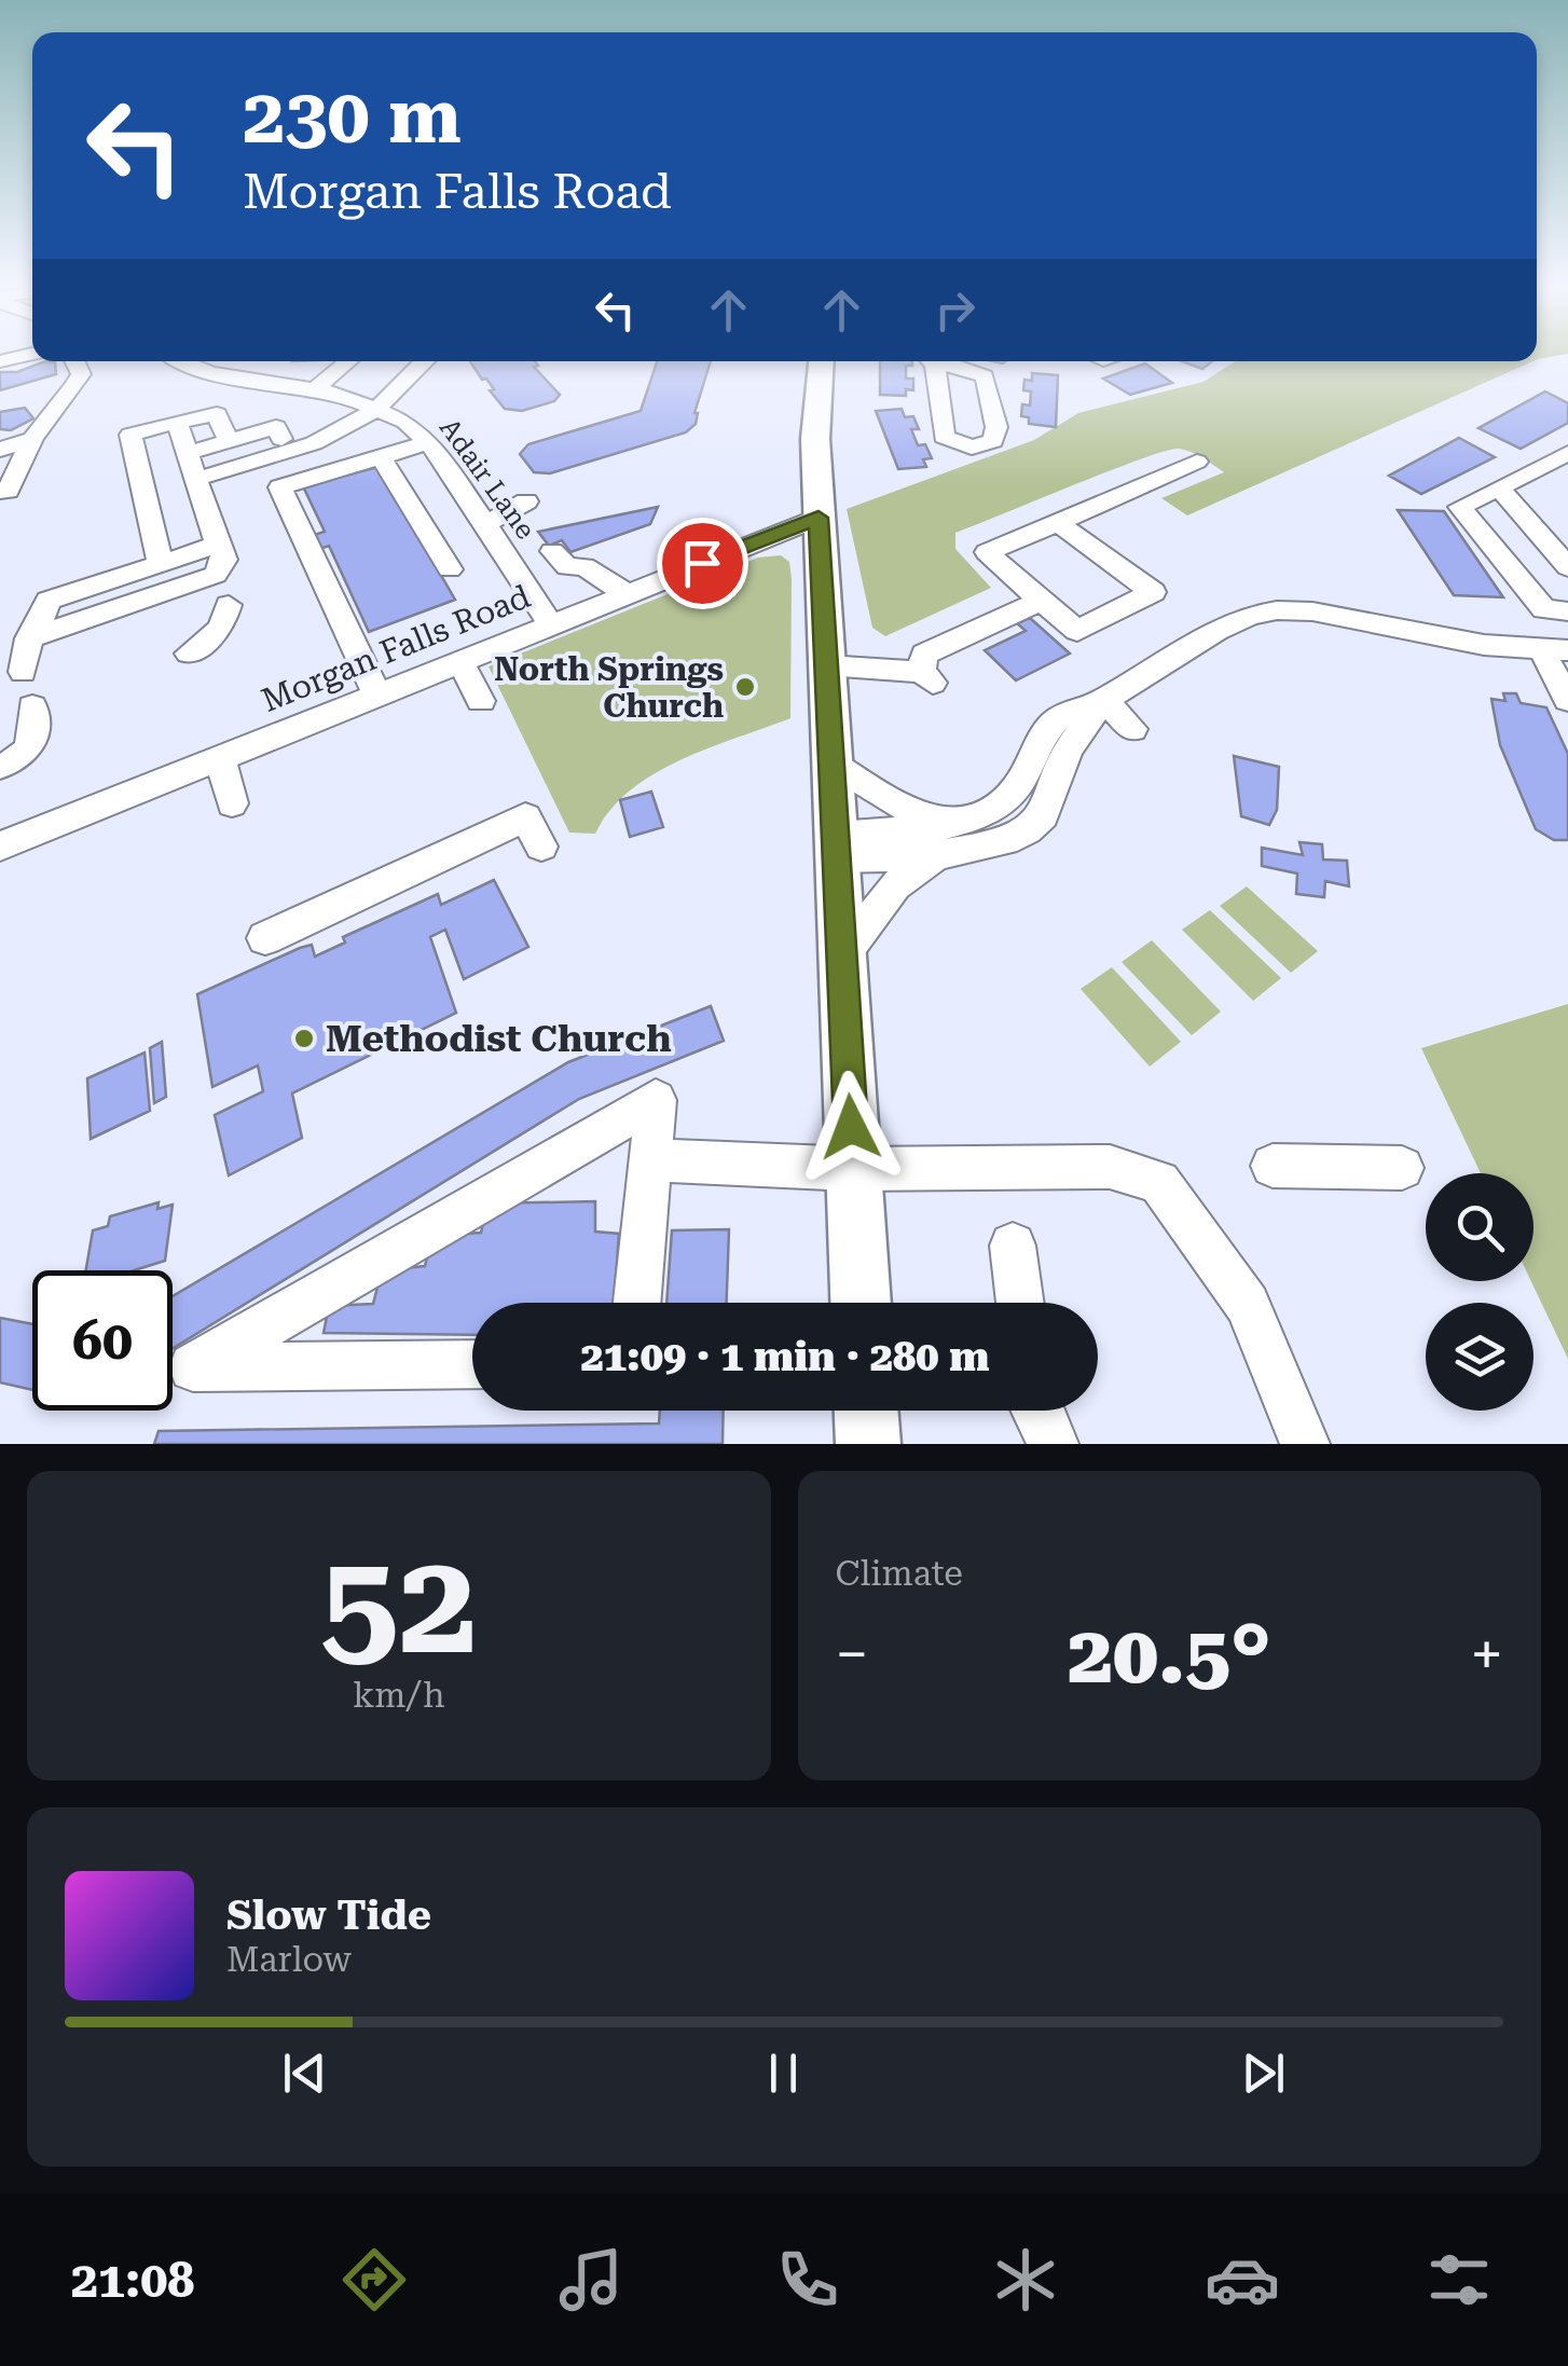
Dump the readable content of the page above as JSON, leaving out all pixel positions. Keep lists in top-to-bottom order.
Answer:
{
  "streets": {
    "street": ["Adair Lane", "Morgan Falls Road"]
  },
  "crossings": [
    ["Adair Lane", "Morgan Falls Road"]
  ],
  "places": ["North Springs Church", "Methodist Church"],
  "page": {
    "turn": ["230 m", "Morgan Falls Road"],
    "limit": "60",
    "trip": "21:09 · 1 min · 280 m",
    "tile": [
      ["52", "km/h"],
      "Climate"
    ],
    "heat": ["−", "20.5°", "+"],
    "song": ["Slow Tide", "Marlow"],
    "tabs": "21:08"
  }
}
